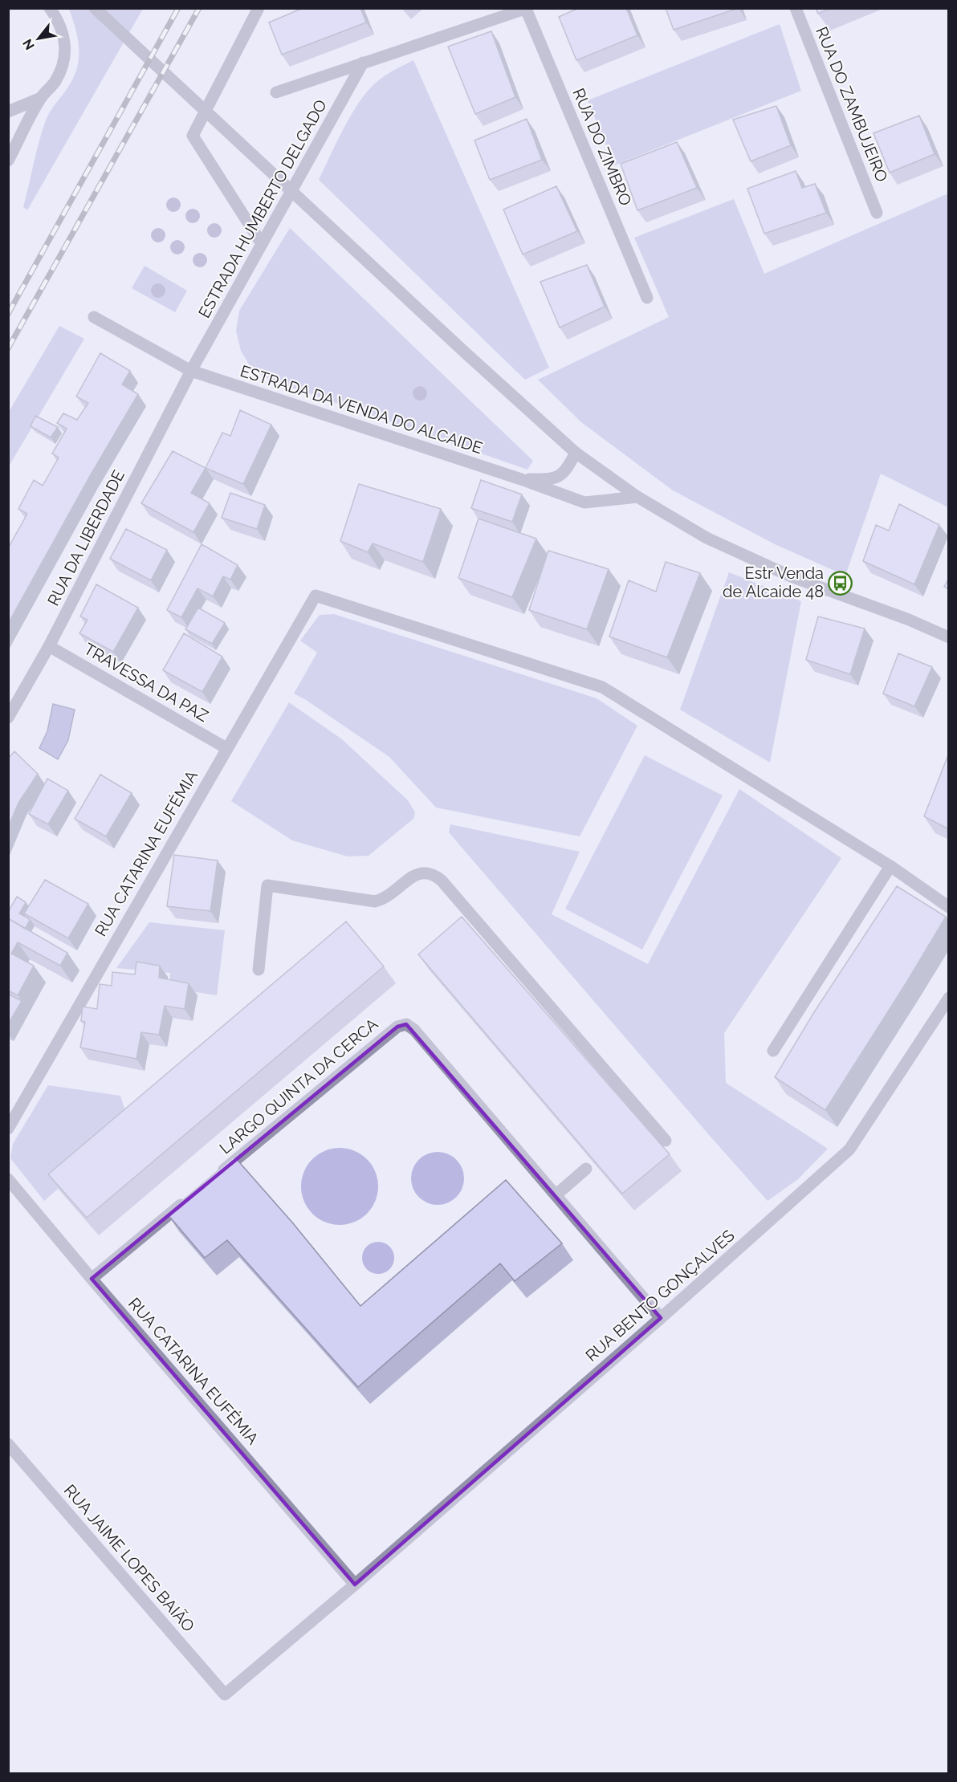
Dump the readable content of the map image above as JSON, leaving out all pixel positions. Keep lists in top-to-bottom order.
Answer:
{
  "streets": {
    "street": [
      "RUA DO ZAMBUJEIRO",
      "RUA DO ZIMBRO",
      "ESTRADA HUMBERTO DELGADO",
      "ESTRADA DA VENDA DO ALCAIDE",
      "RUA DA LIBERDADE",
      "TRAVESSA DA PAZ",
      "RUA CATARINA EUFÉMIA",
      "LARGO QUINTA DA CERCA",
      "RUA BENTO GONÇALVES",
      "RUA JAIME LOPES BAIÃO"
    ]
  },
  "crossings": [
    ["RUA DO ZIMBRO", "ESTRADA HUMBERTO DELGADO"],
    ["ESTRADA HUMBERTO DELGADO", "ESTRADA DA VENDA DO ALCAIDE"],
    ["ESTRADA HUMBERTO DELGADO", "RUA DA LIBERDADE"],
    ["ESTRADA DA VENDA DO ALCAIDE", "RUA DA LIBERDADE"],
    ["RUA DA LIBERDADE", "TRAVESSA DA PAZ"],
    ["TRAVESSA DA PAZ", "RUA CATARINA EUFÉMIA"],
    ["RUA CATARINA EUFÉMIA", "RUA BENTO GONÇALVES"],
    ["LARGO QUINTA DA CERCA", "RUA BENTO GONÇALVES"],
    ["RUA BENTO GONÇALVES", "RUA JAIME LOPES BAIÃO"]
  ],
  "places": {
    "bus stop": ["Estr Venda de Alcaide 48"]
  },
  "north": "bottom left"
}
